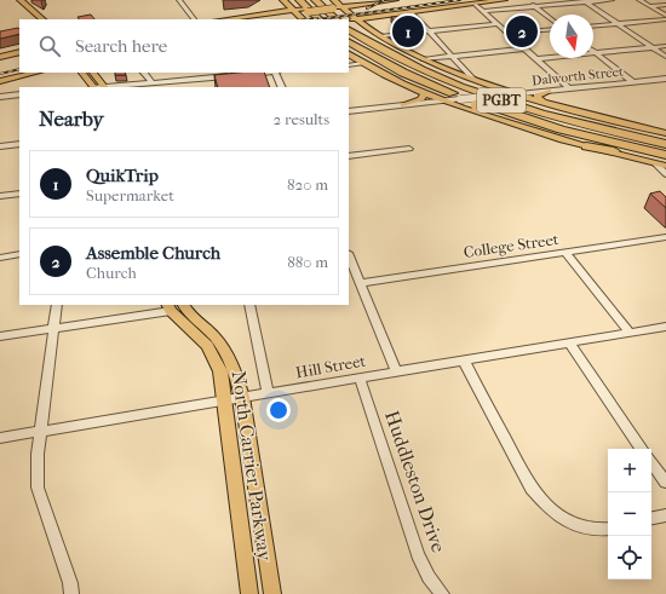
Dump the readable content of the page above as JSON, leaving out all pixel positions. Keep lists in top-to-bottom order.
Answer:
{
  "streets": {
    "highway": ["PGBT"],
    "main road": ["North Carrier Parkway"],
    "street": [
      "Dalworth Street",
      "College Street",
      "Hill Street",
      "Huddleston Drive"
    ]
  },
  "crossings": [
    ["Hill Street", "North Carrier Parkway"],
    ["Hill Street", "Huddleston Drive"]
  ],
  "north": "bottom",
  "page": {
    "pins": ["1", "2"],
    "search": "Search here",
    "heading": ["Nearby", "2 results"],
    "list": [
      {
        "mark": "1",
        "name": "QuikTrip",
        "note": "Supermarket",
        "value": "820 m"
      },
      {
        "mark": "2",
        "name": "Assemble Church",
        "note": "Church",
        "value": "880 m"
      }
    ],
    "map_buttons": ["+", "−"]
  }
}
